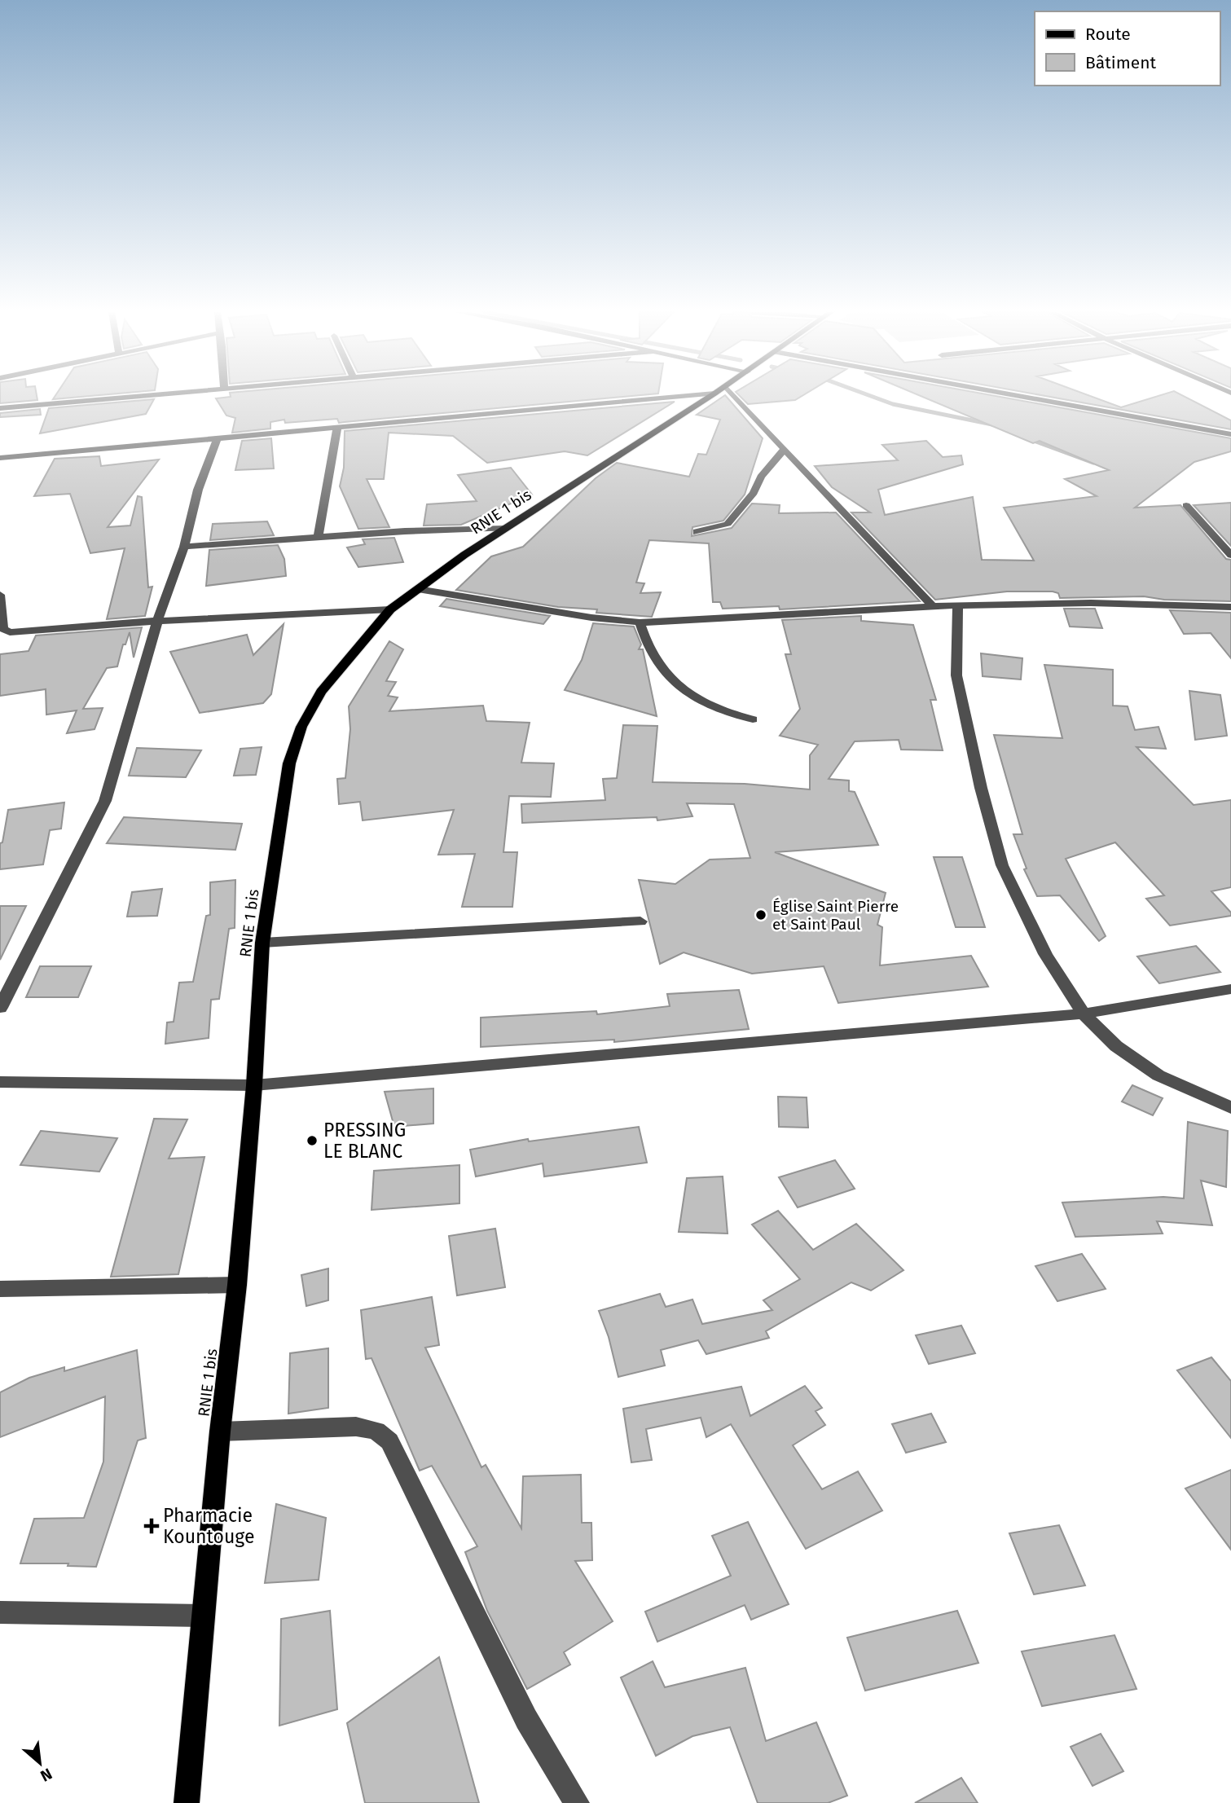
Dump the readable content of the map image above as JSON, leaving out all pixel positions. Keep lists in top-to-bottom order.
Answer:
{
  "streets": {
    "main road": ["RNIE 1 bis"]
  },
  "places": {
    "other": ["Église Saint Pierre et Saint Paul", "PRESSING LE BLANC"],
    "health": ["Pharmacie Kountouge"]
  },
  "legend": ["Route", "Bâtiment"],
  "north": "bottom right"
}
